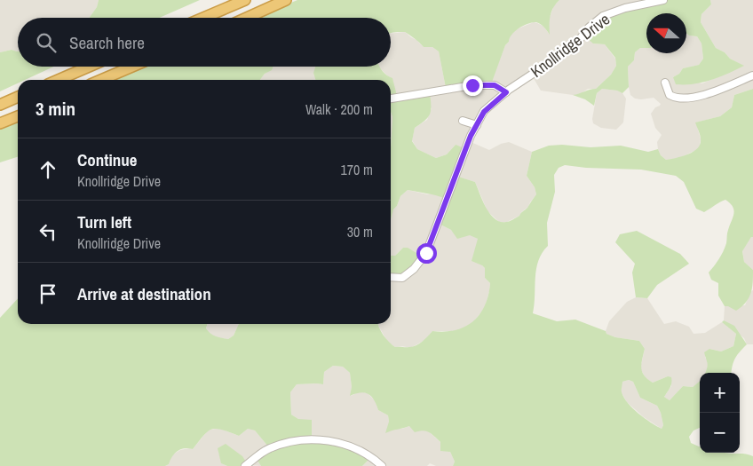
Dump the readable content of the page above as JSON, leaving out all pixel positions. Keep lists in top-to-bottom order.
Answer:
{
  "streets": {
    "street": ["Knollridge Drive"]
  },
  "north": "left",
  "page": {
    "search": "Search here",
    "heading": ["3 min", "Walk · 200 m"],
    "list": [
      ["Continue", "Knollridge Drive", "170 m"],
      ["Turn left", "Knollridge Drive", "30 m"],
      "Arrive at destination"
    ],
    "map_buttons": ["+", "−"]
  }
}
